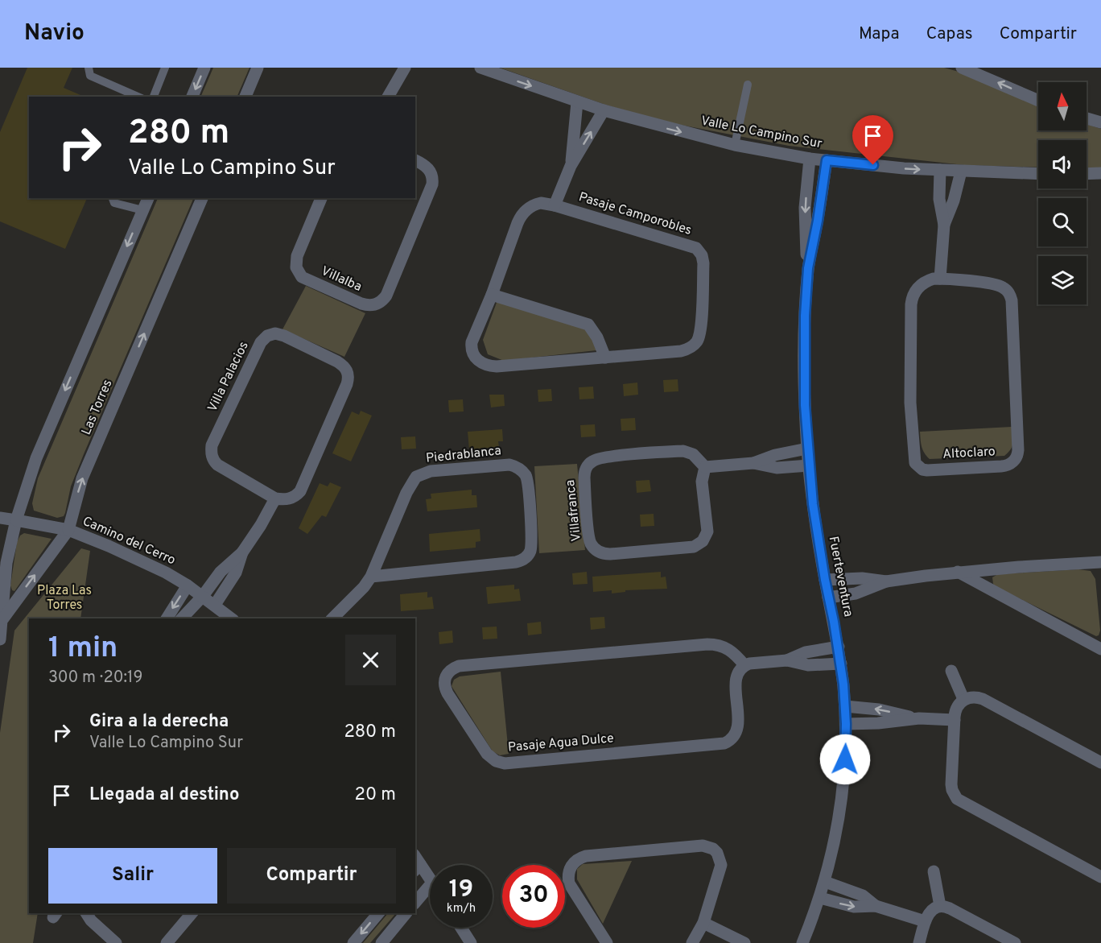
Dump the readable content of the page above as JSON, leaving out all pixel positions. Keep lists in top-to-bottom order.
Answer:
{
  "streets": {
    "street": [
      "Valle Lo Campino Sur",
      "Pasaje Camporobles",
      "Villalba",
      "Villa Palacios",
      "Las Torres",
      "Altoclaro",
      "Piedrablanca",
      "Villafranca",
      "Camino del Cerro",
      "Fuerteventura",
      "Pasaje Agua Dulce"
    ]
  },
  "crossings": [
    ["Valle Lo Campino Sur", "Fuerteventura"],
    ["Las Torres", "Camino del Cerro"]
  ],
  "one_way": ["Valle Lo Campino Sur"],
  "parks": ["Plaza Las Torres"],
  "north": "top",
  "page": {
    "header": "Navio",
    "nav": ["Mapa", "Capas", "Compartir"],
    "turn": ["280 m", "Valle Lo Campino Sur"],
    "heading": ["1 min", "300 m · 20:19"],
    "list": [
      {
        "name": "Gira a la derecha",
        "note": "Valle Lo Campino Sur",
        "value": "280 m"
      },
      {
        "name": "Llegada al destino",
        "value": "20 m"
      }
    ],
    "buttons": ["Salir", "Compartir"],
    "speed": "19 km/h",
    "limit": "30"
  }
}
